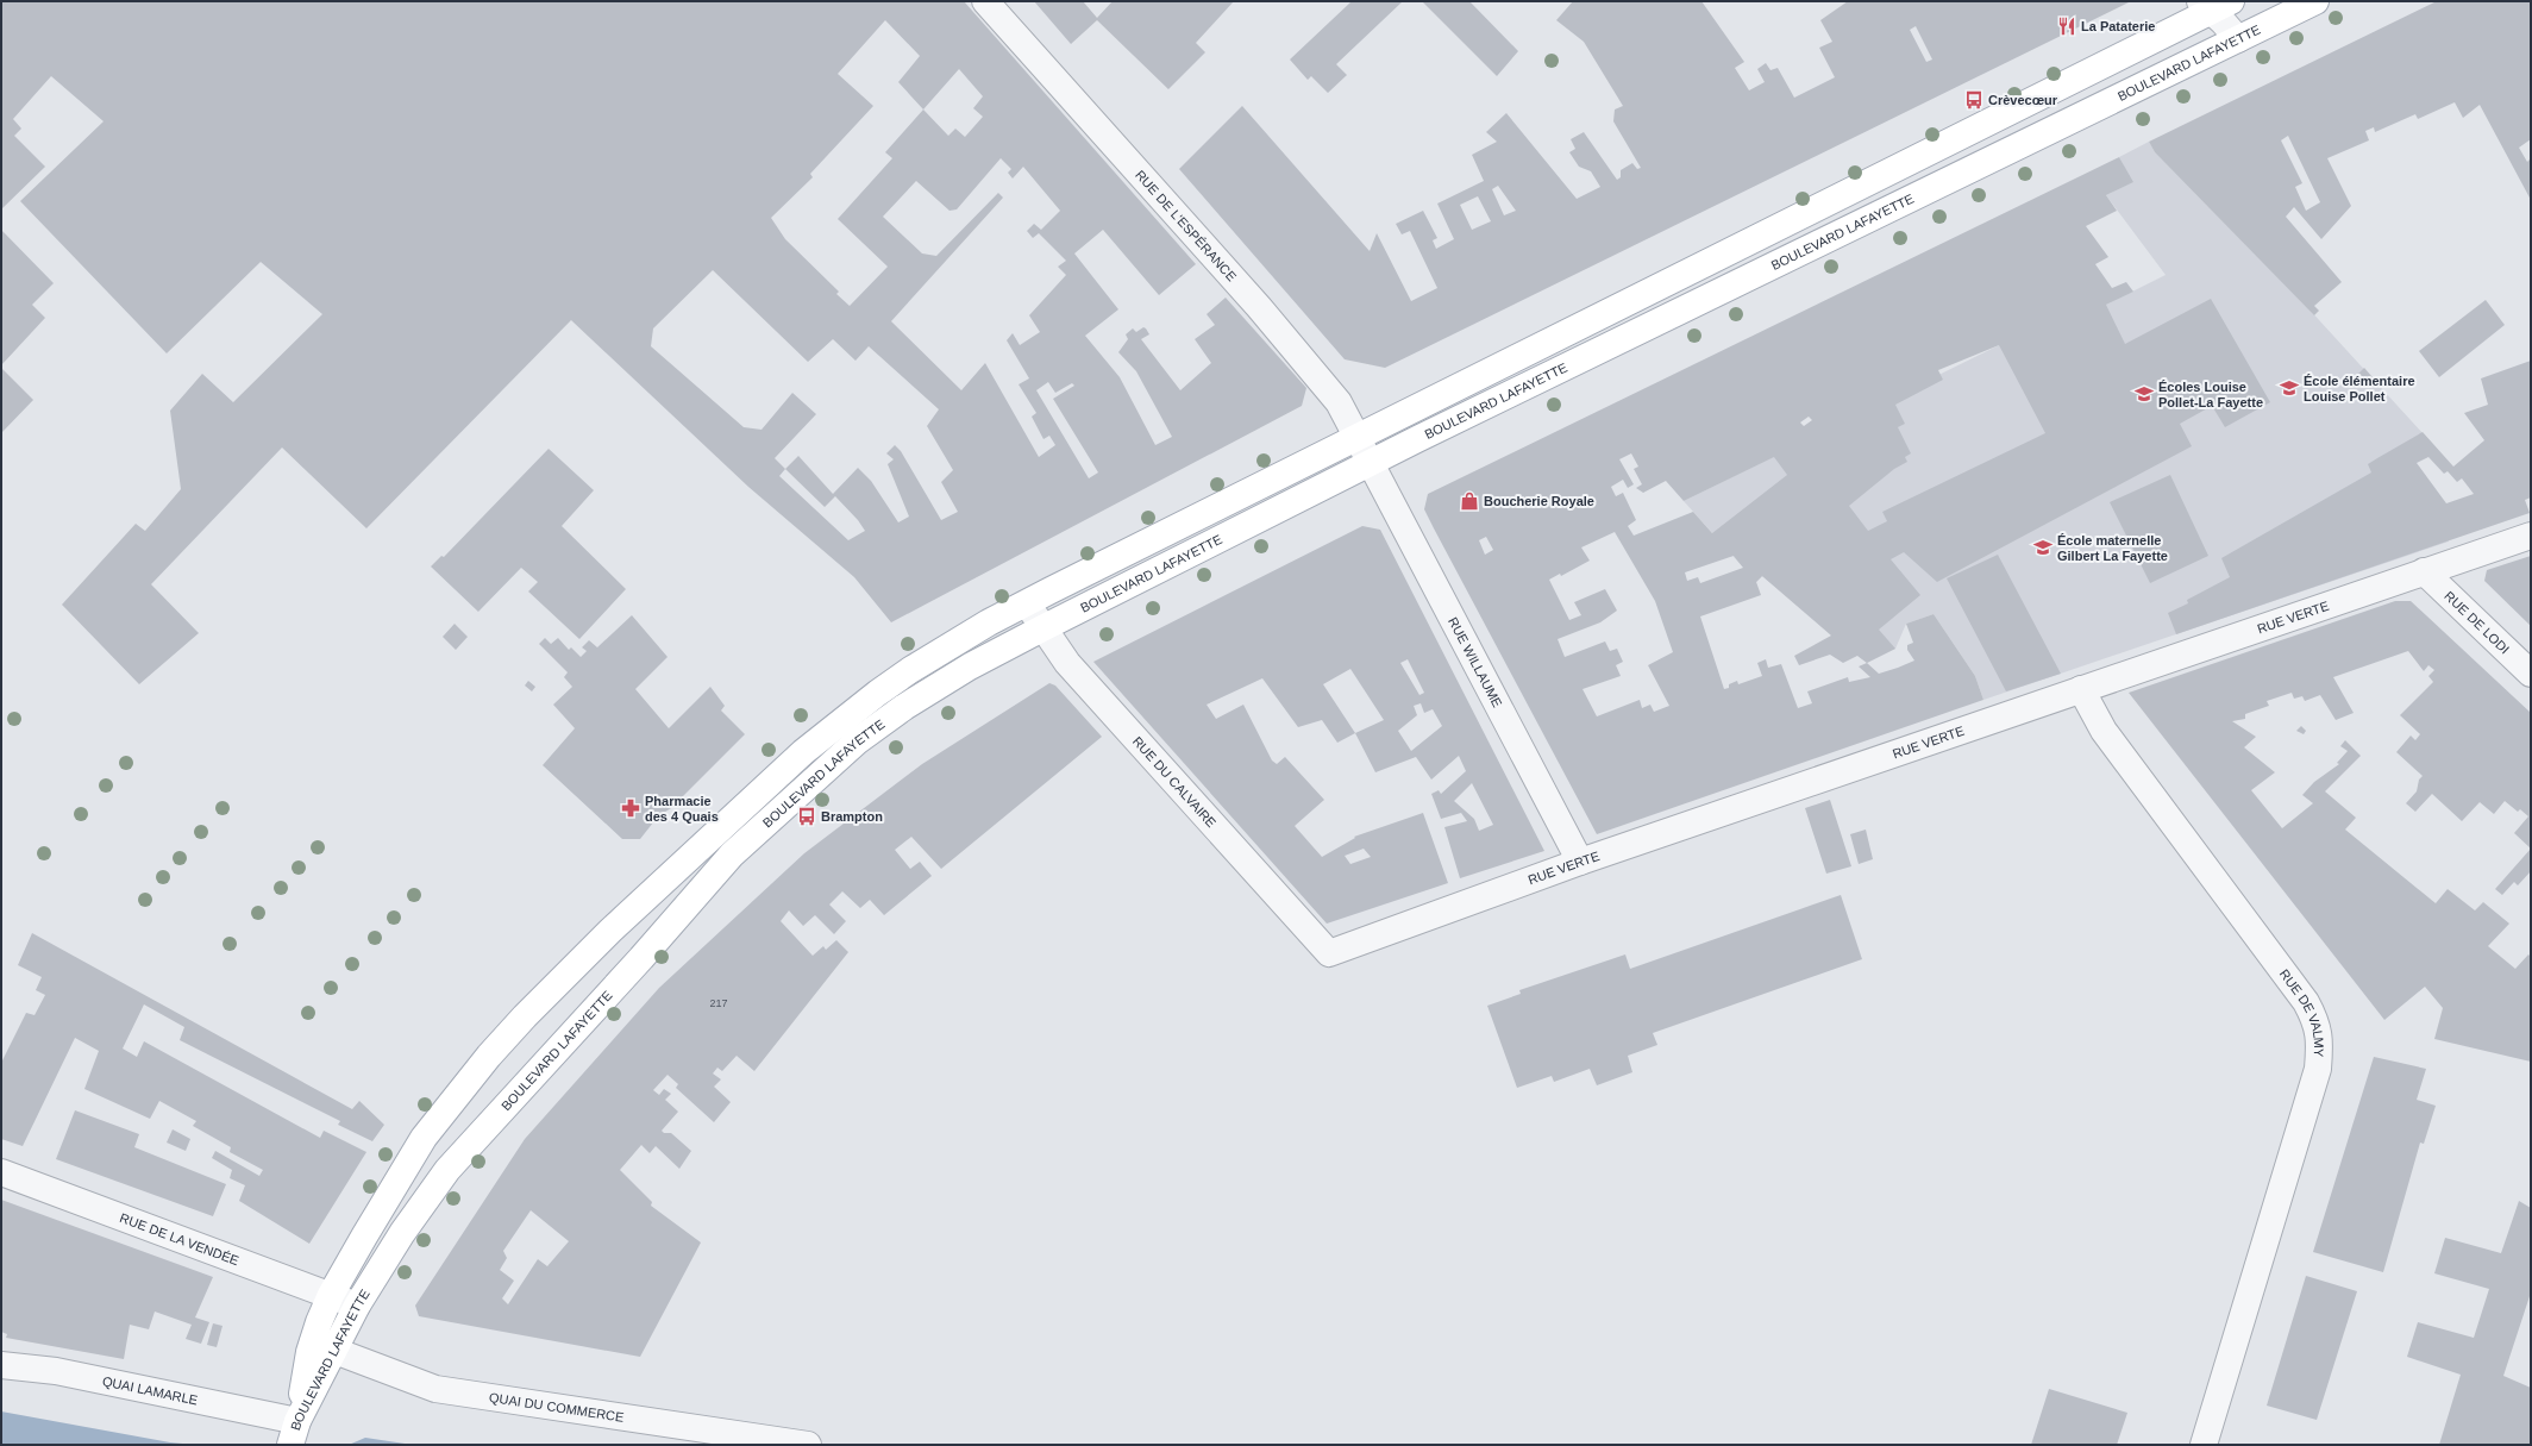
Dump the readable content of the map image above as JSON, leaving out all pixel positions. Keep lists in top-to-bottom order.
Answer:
{
  "streets": {
    "main road": ["BOULEVARD LAFAYETTE"],
    "street": [
      "RUE DE L'ESPÉRANCE",
      "RUE VERTE",
      "RUE DE LODI",
      "RUE WILLAUME",
      "RUE DU CALVAIRE",
      "RUE DE VALMY",
      "RUE DE LA VENDÉE",
      "QUAI LAMARLE",
      "QUAI DU COMMERCE"
    ]
  },
  "crossings": [
    ["BOULEVARD LAFAYETTE", "RUE DE L'ESPÉRANCE"],
    ["BOULEVARD LAFAYETTE", "RUE WILLAUME"],
    ["BOULEVARD LAFAYETTE", "RUE DU CALVAIRE"],
    ["BOULEVARD LAFAYETTE", "RUE DE LA VENDÉE"],
    ["BOULEVARD LAFAYETTE", "QUAI LAMARLE"],
    ["BOULEVARD LAFAYETTE", "QUAI DU COMMERCE"],
    ["RUE DE L'ESPÉRANCE", "RUE WILLAUME"],
    ["RUE VERTE", "RUE DE LODI"],
    ["RUE VERTE", "RUE WILLAUME"],
    ["RUE VERTE", "RUE DU CALVAIRE"],
    ["RUE VERTE", "RUE DE VALMY"]
  ],
  "places": {
    "restaurant": ["La Pataterie"],
    "bus stop": ["Crèvecœur", "Brampton"],
    "school or university": ["École élémentaire Louise Pollet", "Écoles Louise Pollet-La Fayette", "École maternelle Gilbert La Fayette"],
    "shop": ["Boucherie Royale"],
    "pharmacy": ["Pharmacie des 4 Quais"]
  },
  "house_numbers": ["217"]
}
